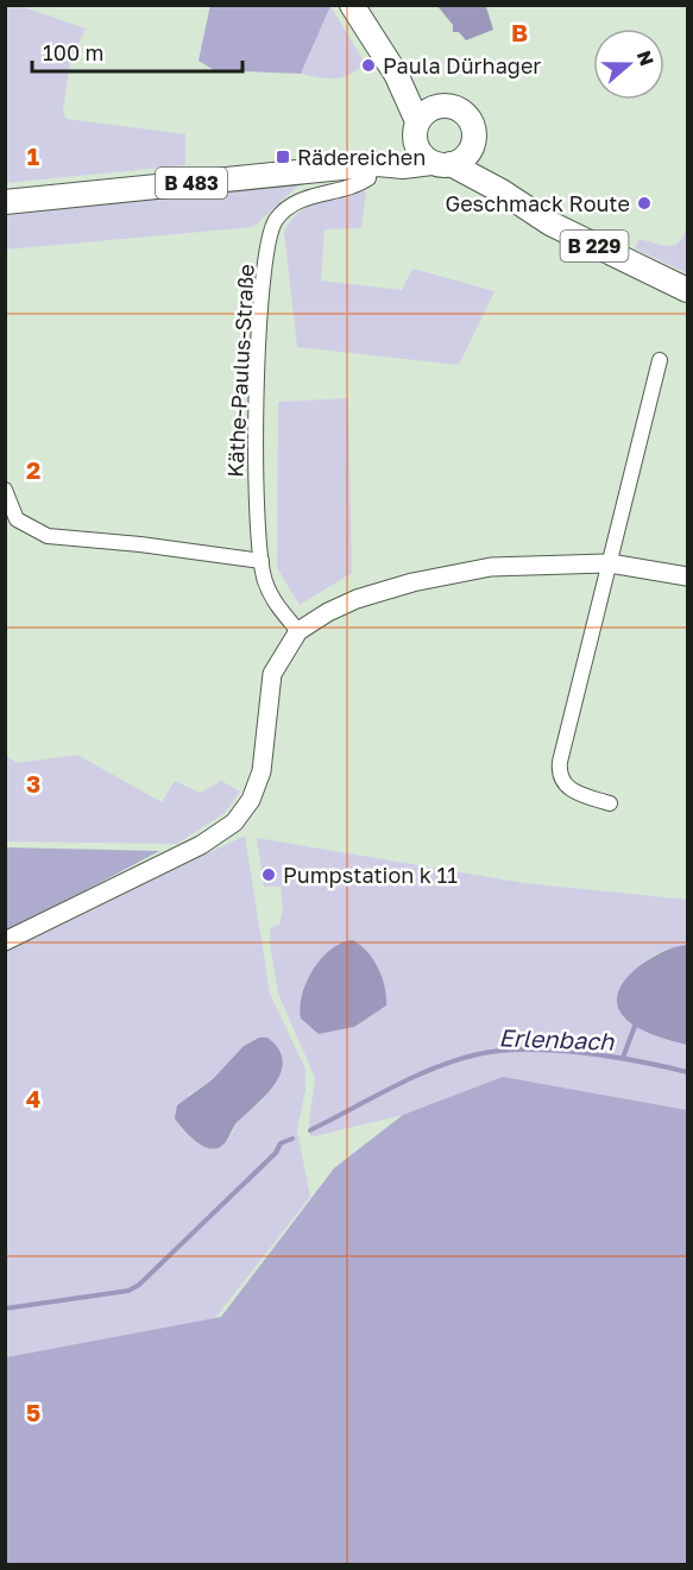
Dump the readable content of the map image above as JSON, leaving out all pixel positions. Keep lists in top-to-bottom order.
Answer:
{
  "streets": {
    "main road": ["B 483", "B 229"],
    "street": ["Käthe-Paulus-Straße"]
  },
  "crossings": [
    ["B 483", "B 229"],
    ["B 483", "Käthe-Paulus-Straße"]
  ],
  "water": ["Erlenbach"],
  "places": {
    "other": ["Paula Dürhager", "Geschmack Route", "Pumpstation k 11"],
    "transit": ["Rädereichen"]
  },
  "scale_bar": "100 m",
  "north": "right",
  "grid": {
    "columns": ["B"],
    "rows": [
      "1",
      "2",
      "3",
      "4",
      "5"
    ]
  }
}
